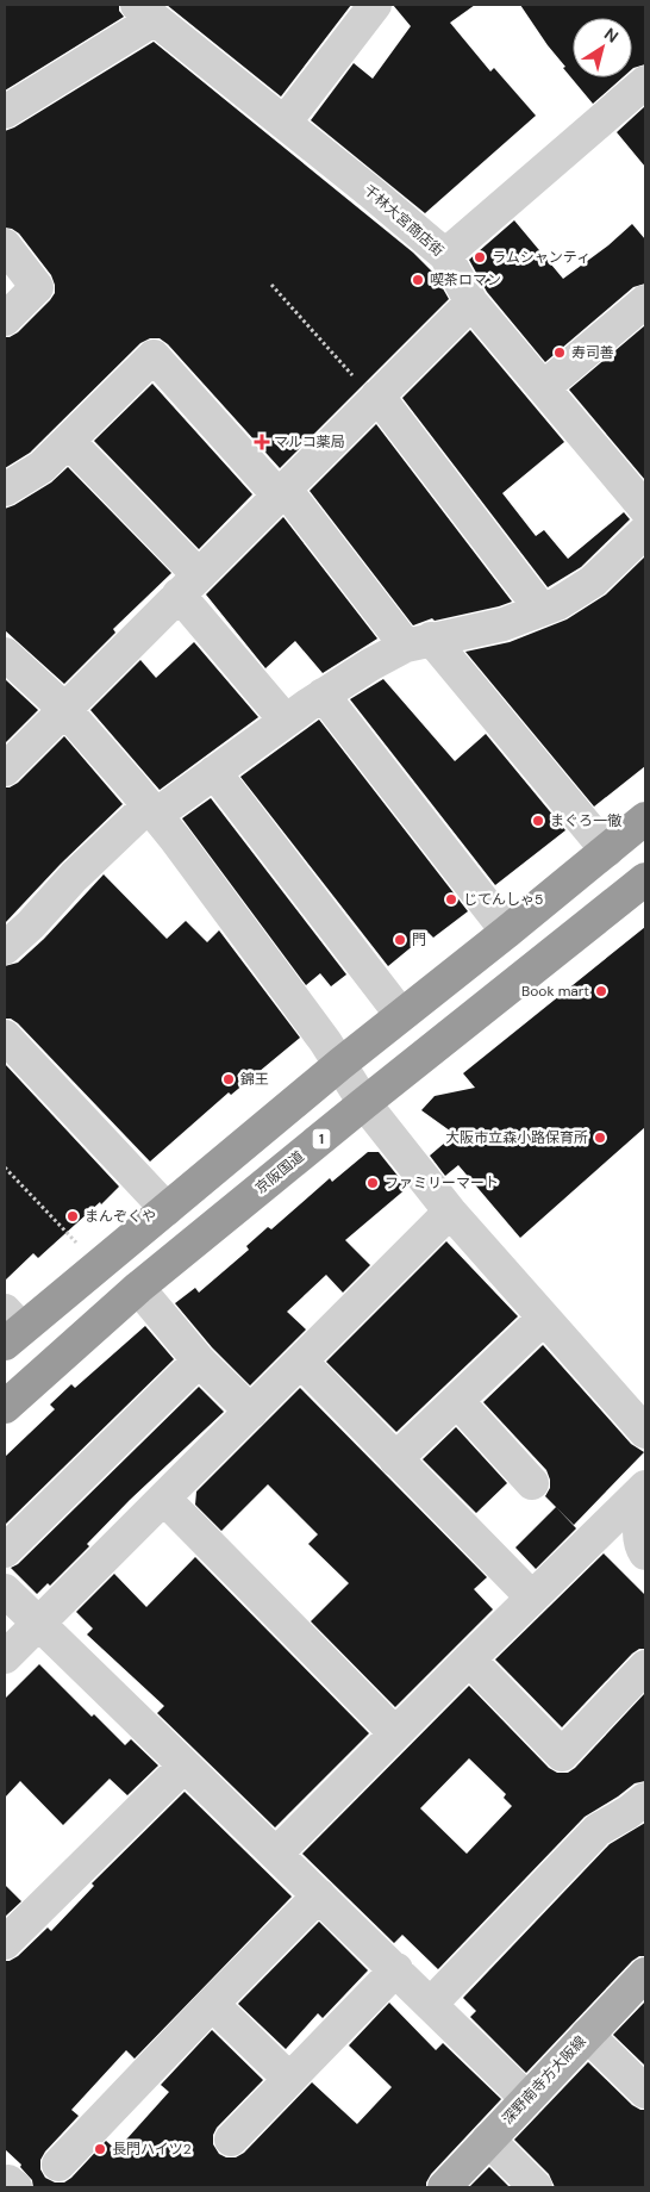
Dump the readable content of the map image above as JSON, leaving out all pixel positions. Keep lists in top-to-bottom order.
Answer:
{
  "streets": {
    "highway": ["1", "京阪国道"],
    "main road": ["深野南寺方大阪線"],
    "street": ["千林大宮商店街"]
  },
  "places": {
    "other": [
      "ラムシャンティ",
      "喫茶ロマン",
      "寿司善",
      "まぐろ一徹",
      "じてんしゃ5",
      "門",
      "Book mart",
      "錦王",
      "大阪市立森小路保育所",
      "ファミリーマート",
      "まんぞくや",
      "長門ハイツ2"
    ],
    "health": ["マルコ薬局"]
  },
  "north": "top right"
}
